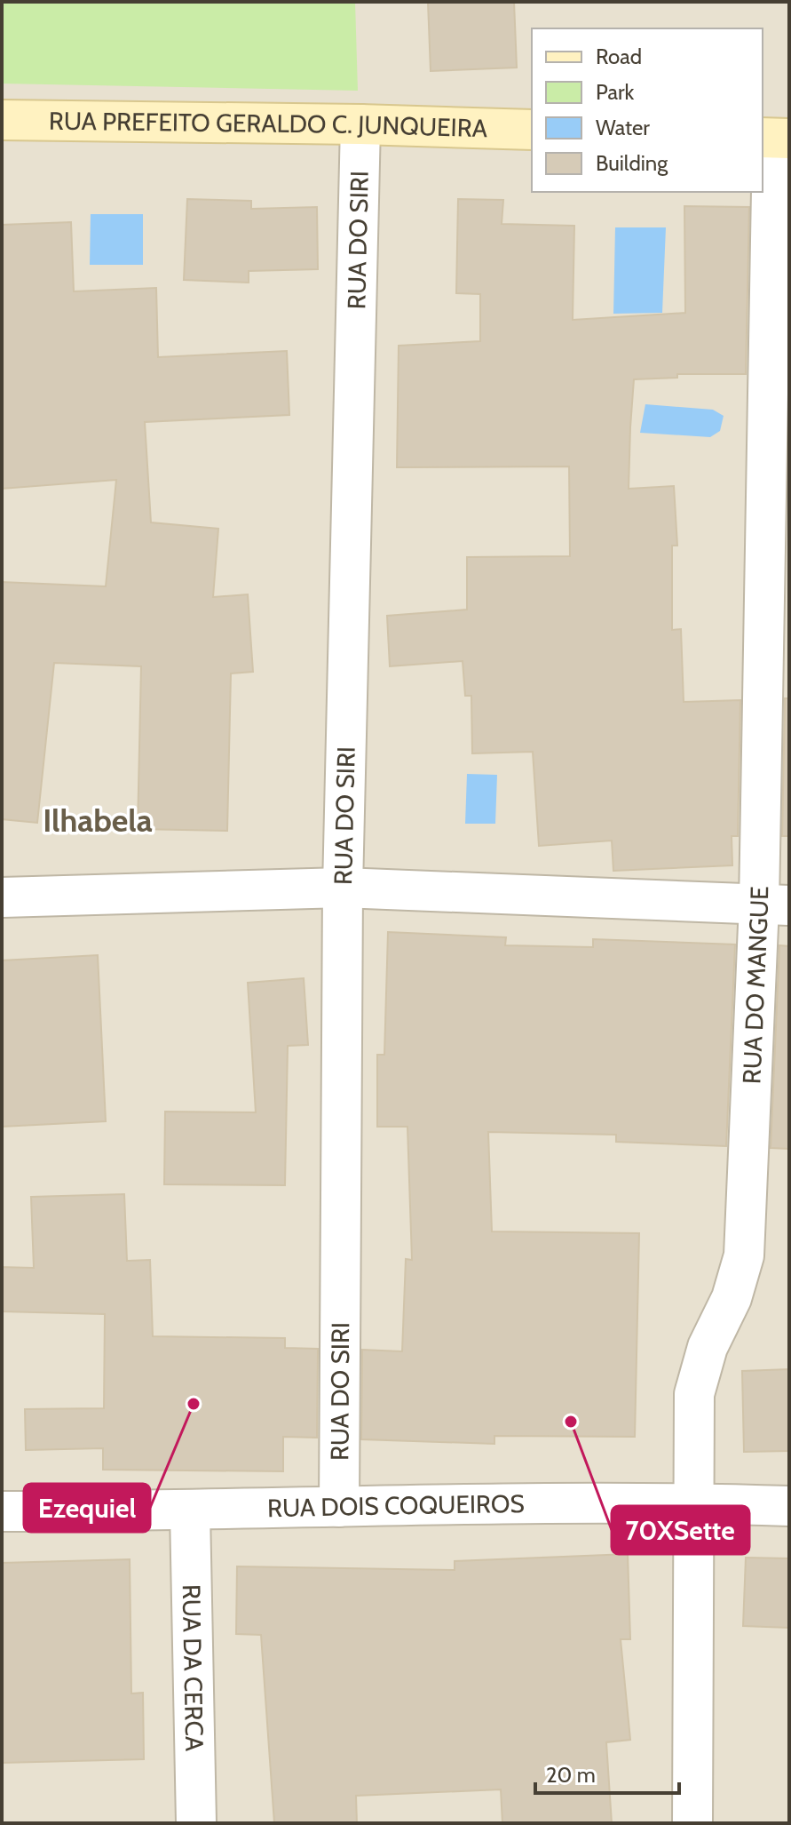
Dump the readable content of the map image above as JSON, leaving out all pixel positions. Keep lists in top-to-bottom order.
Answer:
{
  "streets": {
    "main road": ["RUA PREFEITO GERALDO C. JUNQUEIRA"],
    "street": [
      "RUA DO SIRI",
      "RUA DO MANGUE",
      "RUA DOIS COQUEIROS",
      "RUA DA CERCA"
    ]
  },
  "crossings": [
    ["RUA PREFEITO GERALDO C. JUNQUEIRA", "RUA DO SIRI"],
    ["RUA DO SIRI", "RUA DOIS COQUEIROS"],
    ["RUA DO MANGUE", "RUA DOIS COQUEIROS"],
    ["RUA DOIS COQUEIROS", "RUA DA CERCA"]
  ],
  "districts": ["Ilhabela"],
  "places": ["Ezequiel", "70XSette"],
  "legend": [
    "Road",
    "Park",
    "Water",
    "Building"
  ],
  "scale_bar": "20 m"
}
